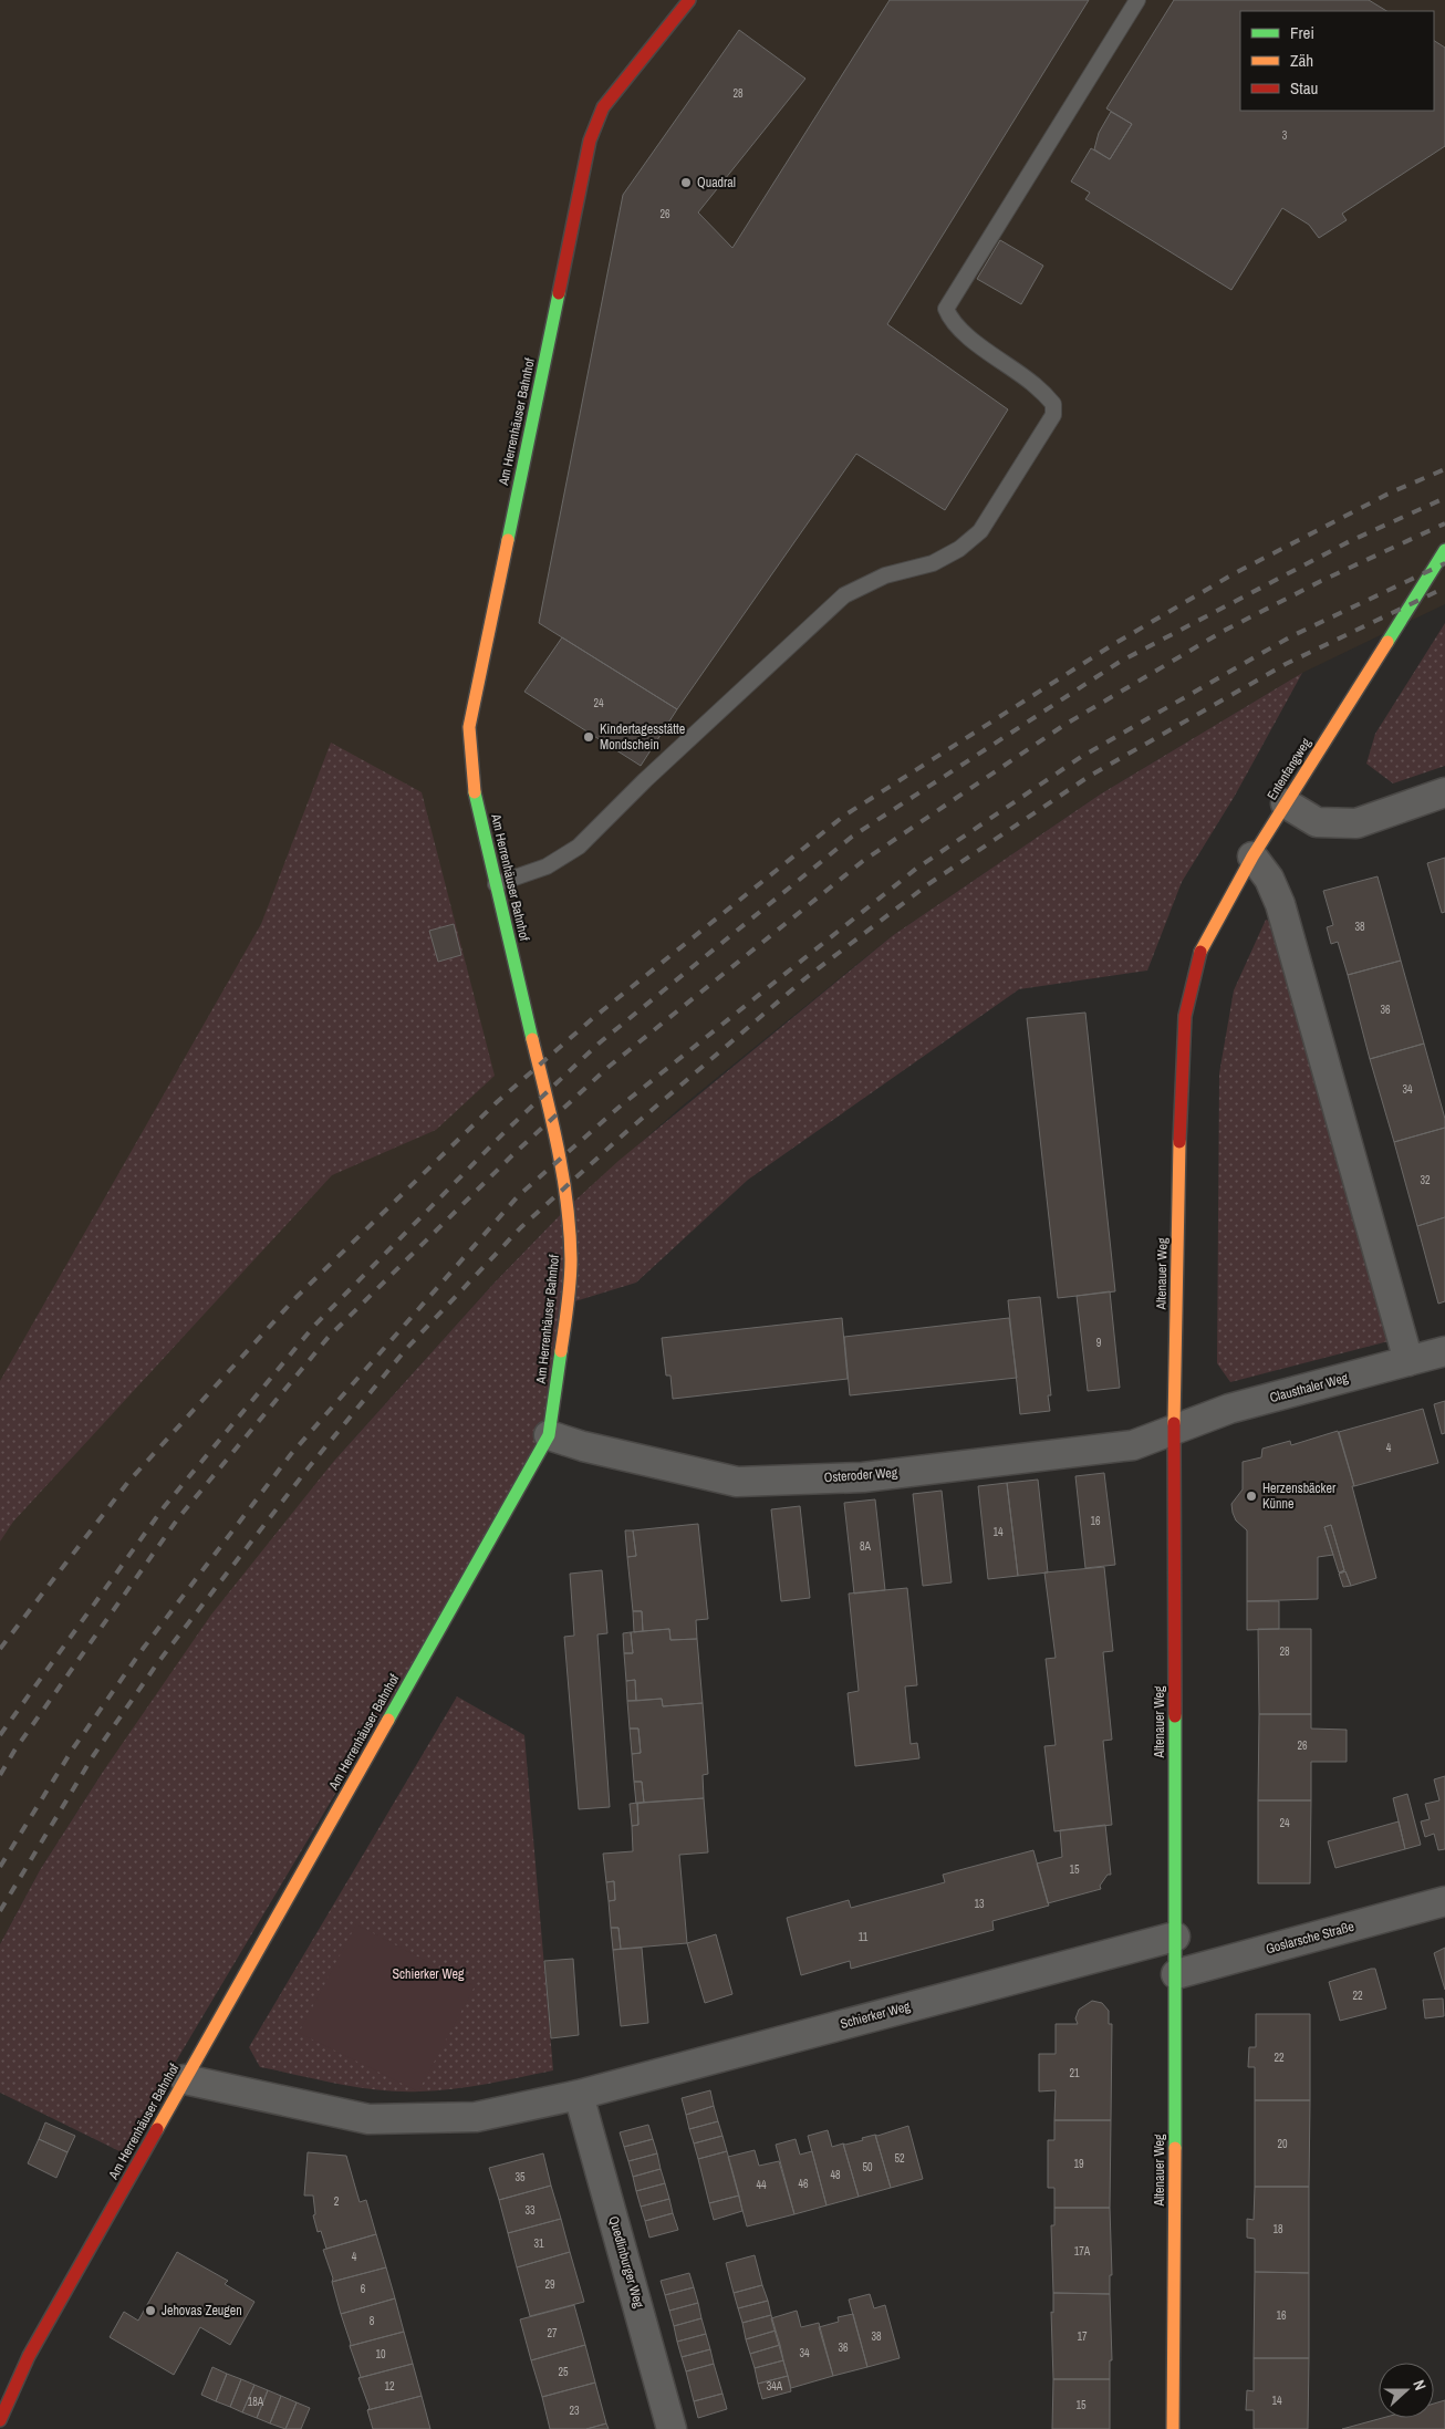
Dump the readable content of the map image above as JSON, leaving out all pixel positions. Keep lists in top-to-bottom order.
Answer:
{
  "streets": {
    "street": [
      "Am Herrenhäuser Bahnhof",
      "Entenfangweg",
      "Altenauer Weg",
      "Clausthaler Weg",
      "Osteroder Weg",
      "Goslarsche Straße",
      "Schierker Weg",
      "Quedlinburger Weg"
    ]
  },
  "crossings": [
    ["Am Herrenhäuser Bahnhof", "Osteroder Weg"],
    ["Am Herrenhäuser Bahnhof", "Schierker Weg"],
    ["Entenfangweg", "Altenauer Weg"],
    ["Altenauer Weg", "Clausthaler Weg"],
    ["Altenauer Weg", "Osteroder Weg"],
    ["Altenauer Weg", "Goslarsche Straße"],
    ["Altenauer Weg", "Schierker Weg"],
    ["Clausthaler Weg", "Osteroder Weg"],
    ["Schierker Weg", "Quedlinburger Weg"]
  ],
  "parks": ["Schierker Weg"],
  "places": [
    "Quadral",
    "Kindertagesstätte Mondschein",
    "Herzensbäcker Künne",
    "Jehovas Zeugen"
  ],
  "house_numbers": [
    "28",
    "3",
    "26",
    "24",
    "38",
    "36",
    "34",
    "32",
    "9",
    "4",
    "16",
    "14",
    "8A",
    "28",
    "26",
    "24",
    "15",
    "13",
    "11",
    "22",
    "22",
    "21",
    "20",
    "52",
    "19",
    "50",
    "48",
    "35",
    "46",
    "44",
    "2",
    "33",
    "18",
    "31",
    "17A",
    "4",
    "29",
    "6",
    "16",
    "8",
    "27",
    "38",
    "17",
    "36",
    "34",
    "10",
    "25",
    "12",
    "34A",
    "14",
    "18A",
    "15",
    "23"
  ],
  "legend": ["Frei", "Zäh", "Stau"],
  "north": "right"
}
